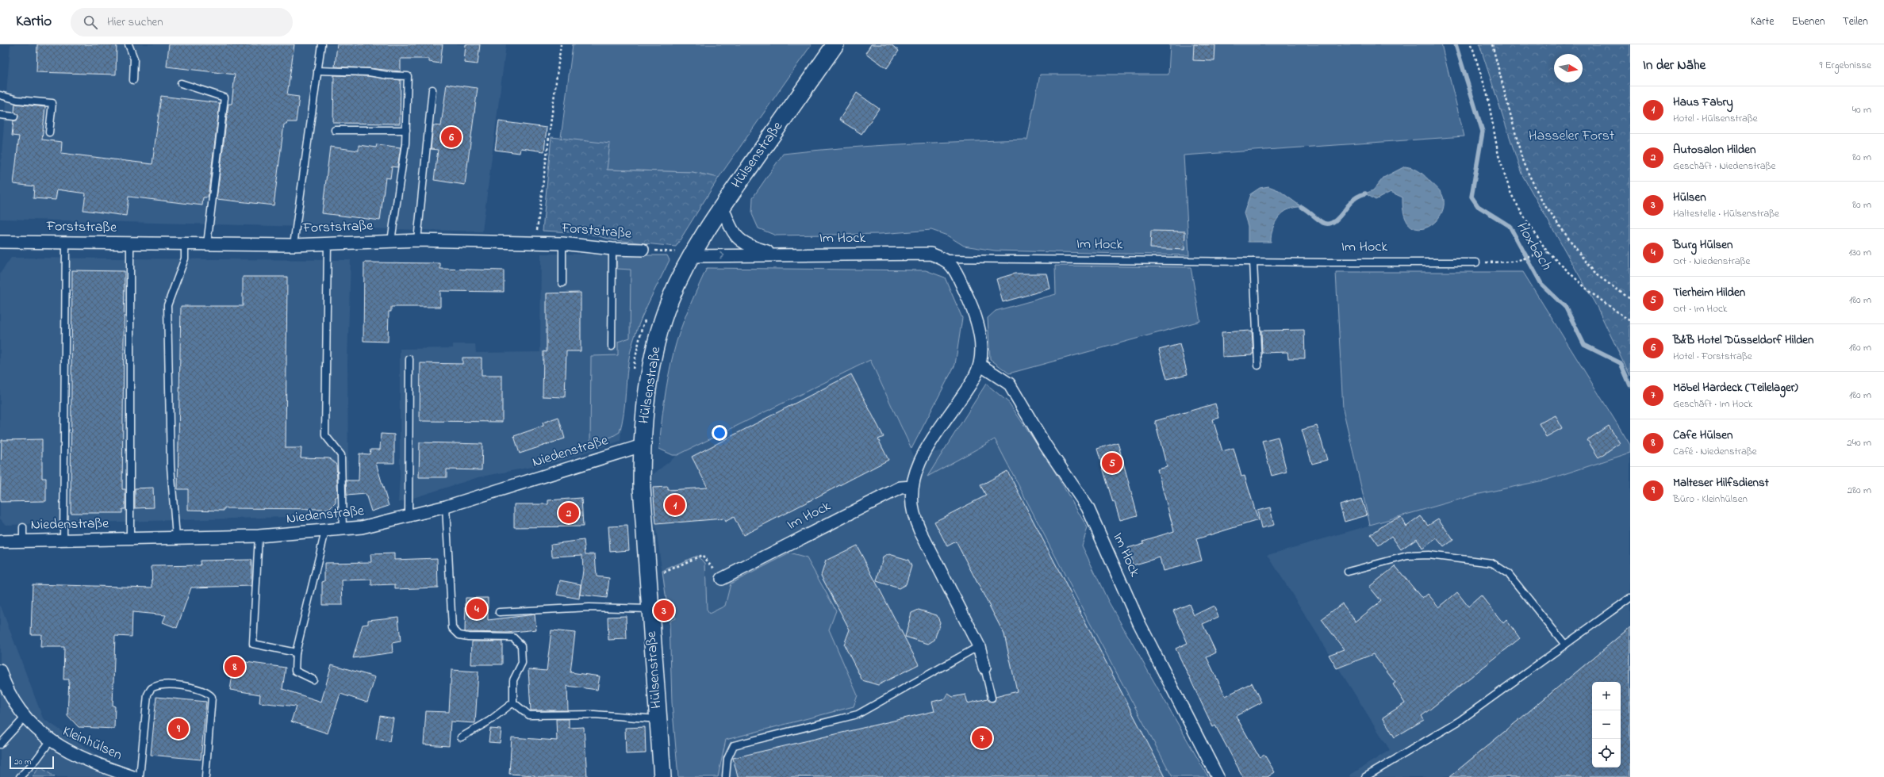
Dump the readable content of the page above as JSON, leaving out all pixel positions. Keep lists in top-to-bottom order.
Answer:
{
  "streets": {
    "main road": ["Hülsenstraße"],
    "street": [
      "Forststraße",
      "Im Hock",
      "Niedenstraße",
      "Kleinhülsen"
    ]
  },
  "crossings": [
    ["Hülsenstraße", "Forststraße"],
    ["Hülsenstraße", "Im Hock"],
    ["Hülsenstraße", "Niedenstraße"],
    ["Forststraße", "Im Hock"]
  ],
  "water": ["Hoxbach"],
  "parks": ["Hasseler Forst"],
  "scale_bar": "20 m",
  "north": "right",
  "page": {
    "header": "Kartio",
    "search": "Hier suchen",
    "nav": ["Karte", "Ebenen", "Teilen"],
    "heading": ["In der Nähe", "9 Ergebnisse"],
    "list": [
      {
        "mark": "1",
        "name": "Haus Fabry",
        "note": "Hotel · Hülsenstraße",
        "value": "40 m"
      },
      {
        "mark": "2",
        "name": "Autosalon Hilden",
        "note": "Geschäft · Niedenstraße",
        "value": "80 m"
      },
      {
        "mark": "3",
        "name": "Hülsen",
        "note": "Haltestelle · Hülsenstraße",
        "value": "80 m"
      },
      {
        "mark": "4",
        "name": "Burg Hülsen",
        "note": "Ort · Niedenstraße",
        "value": "130 m"
      },
      {
        "mark": "5",
        "name": "Tierheim Hilden",
        "note": "Ort · Im Hock",
        "value": "180 m"
      },
      {
        "mark": "6",
        "name": "B&B Hotel Düsseldorf Hilden",
        "note": "Hotel · Forststraße",
        "value": "180 m"
      },
      {
        "mark": "7",
        "name": "Möbel Hardeck (Teilelager)",
        "note": "Geschäft · Im Hock",
        "value": "180 m"
      },
      {
        "mark": "8",
        "name": "Cafe Hülsen",
        "note": "Café · Niedenstraße",
        "value": "240 m"
      },
      {
        "mark": "9",
        "name": "Malteser Hilfsdienst",
        "note": "Büro · Kleinhülsen",
        "value": "280 m"
      }
    ],
    "pins": [
      "6",
      "5",
      "1",
      "2",
      "4",
      "3",
      "8",
      "9",
      "7"
    ],
    "map_buttons": ["+", "−"],
    "scale": "20 m"
  }
}
